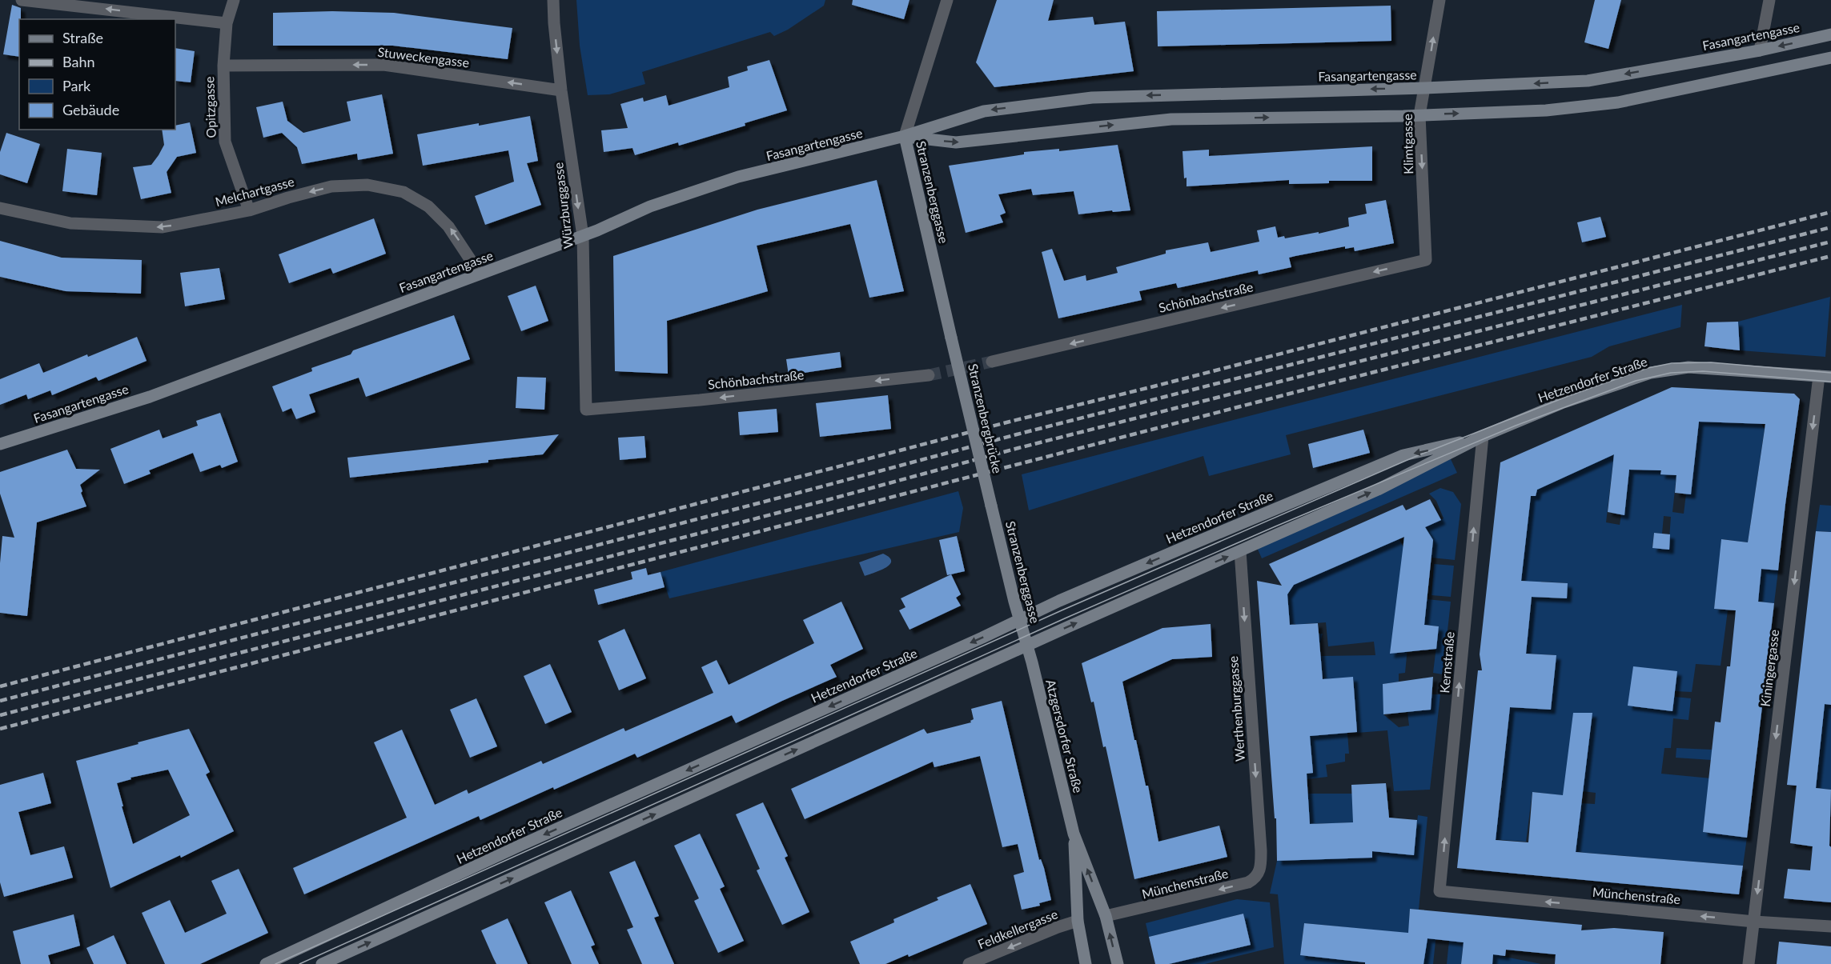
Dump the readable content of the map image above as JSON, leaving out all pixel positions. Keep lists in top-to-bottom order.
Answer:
{
  "streets": {
    "main road": [
      "Fasangartengasse",
      "Stranzenberggasse",
      "Hetzendorfer Straße",
      "Stranzenbergbrücke",
      "Atzgersdorfer Straße"
    ],
    "street": [
      "Stuweckengasse",
      "Opitzgasse",
      "Klimtgasse",
      "Melchartgasse",
      "Würzburggasse",
      "Schönbachstraße",
      "Kernstraße",
      "Kiningergasse",
      "Werthenburggasse",
      "Münchenstraße",
      "Feldkellergasse"
    ]
  },
  "crossings": [
    ["Fasangartengasse", "Klimtgasse"],
    ["Fasangartengasse", "Melchartgasse"],
    ["Fasangartengasse", "Stranzenberggasse"],
    ["Fasangartengasse", "Würzburggasse"],
    ["Stuweckengasse", "Opitzgasse"],
    ["Stuweckengasse", "Würzburggasse"],
    ["Opitzgasse", "Melchartgasse"],
    ["Klimtgasse", "Schönbachstraße"],
    ["Stranzenberggasse", "Hetzendorfer Straße"],
    ["Stranzenberggasse", "Stranzenbergbrücke"],
    ["Stranzenberggasse", "Atzgersdorfer Straße"],
    ["Würzburggasse", "Schönbachstraße"],
    ["Hetzendorfer Straße", "Kernstraße"],
    ["Hetzendorfer Straße", "Kiningergasse"],
    ["Hetzendorfer Straße", "Werthenburggasse"],
    ["Hetzendorfer Straße", "Atzgersdorfer Straße"],
    ["Kernstraße", "Münchenstraße"],
    ["Kiningergasse", "Münchenstraße"],
    ["Werthenburggasse", "Münchenstraße"],
    ["Atzgersdorfer Straße", "Münchenstraße"],
    ["Atzgersdorfer Straße", "Feldkellergasse"]
  ],
  "one_way": [
    "Stuweckengasse",
    "Melchartgasse",
    "Würzburggasse",
    "Schönbachstraße",
    "Kernstraße",
    "Kiningergasse",
    "Werthenburggasse",
    "Münchenstraße",
    "Feldkellergasse"
  ],
  "legend": [
    "Straße",
    "Bahn",
    "Park",
    "Gebäude"
  ]
}
